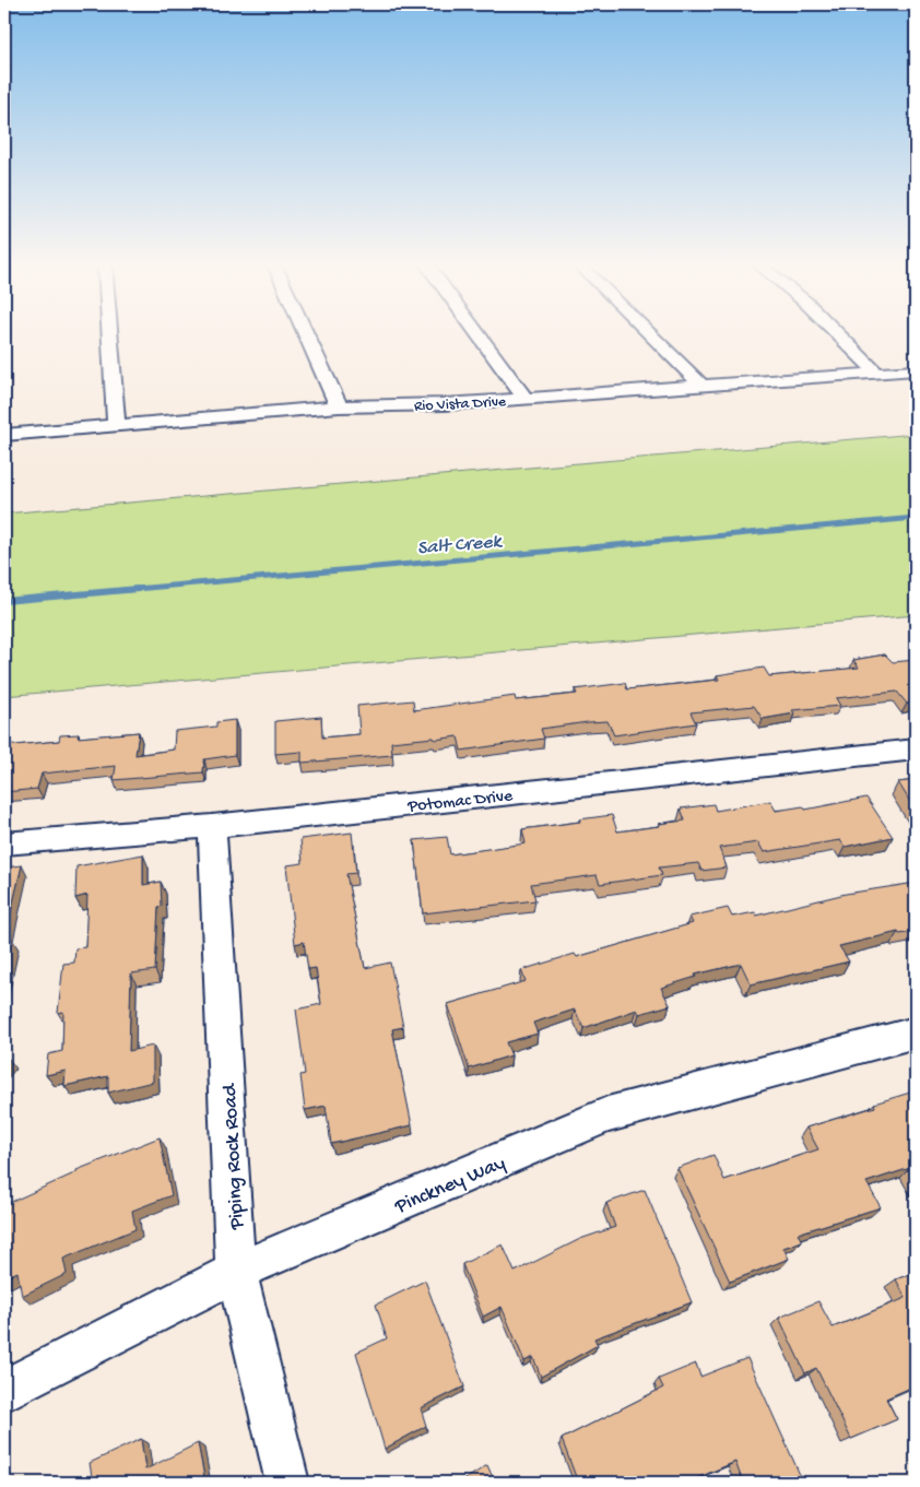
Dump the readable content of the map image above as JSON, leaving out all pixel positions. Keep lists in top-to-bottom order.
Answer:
{
  "streets": {
    "street": [
      "Rio Vista Drive",
      "Potomac Drive",
      "Piping Rock Road",
      "Pinckney Way"
    ]
  },
  "crossings": [
    ["Potomac Drive", "Piping Rock Road"],
    ["Piping Rock Road", "Pinckney Way"]
  ],
  "water": ["Salt Creek"]
}
